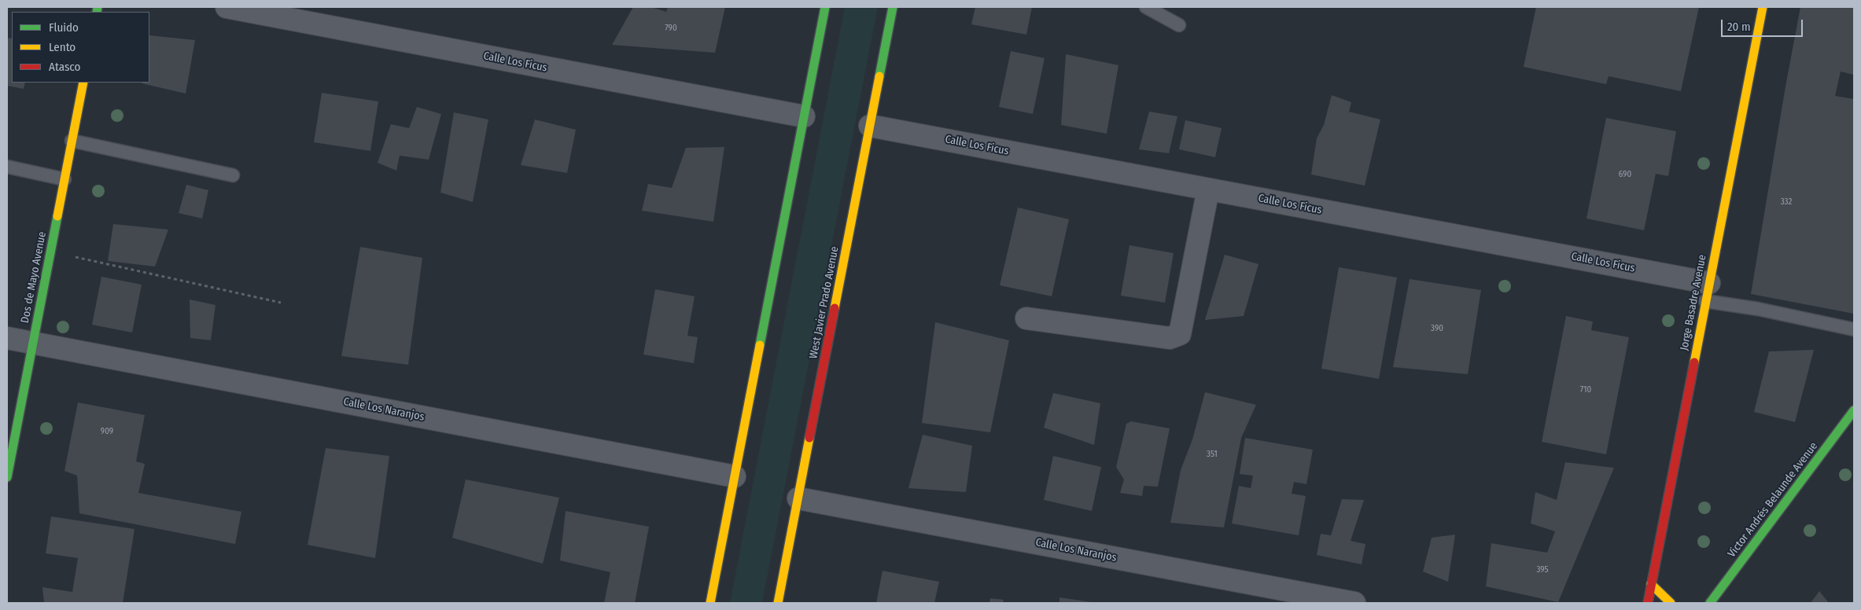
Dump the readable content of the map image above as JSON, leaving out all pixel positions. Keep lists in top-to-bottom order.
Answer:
{
  "streets": {
    "street": [
      "Calle Los Ficus",
      "Dos de Mayo Avenue",
      "West Javier Prado Avenue",
      "Jorge Basadre Avenue",
      "Calle Los Naranjos",
      "Victor Andrés Belaunde Avenue"
    ]
  },
  "crossings": [
    ["Calle Los Ficus", "West Javier Prado Avenue"],
    ["Calle Los Ficus", "Jorge Basadre Avenue"],
    ["Dos de Mayo Avenue", "Calle Los Naranjos"],
    ["West Javier Prado Avenue", "Calle Los Naranjos"]
  ],
  "house_numbers": [
    "790",
    "690",
    "332",
    "390",
    "710",
    "909",
    "351",
    "395"
  ],
  "legend": ["Fluido", "Lento", "Atasco"],
  "scale_bar": "20 m"
}
